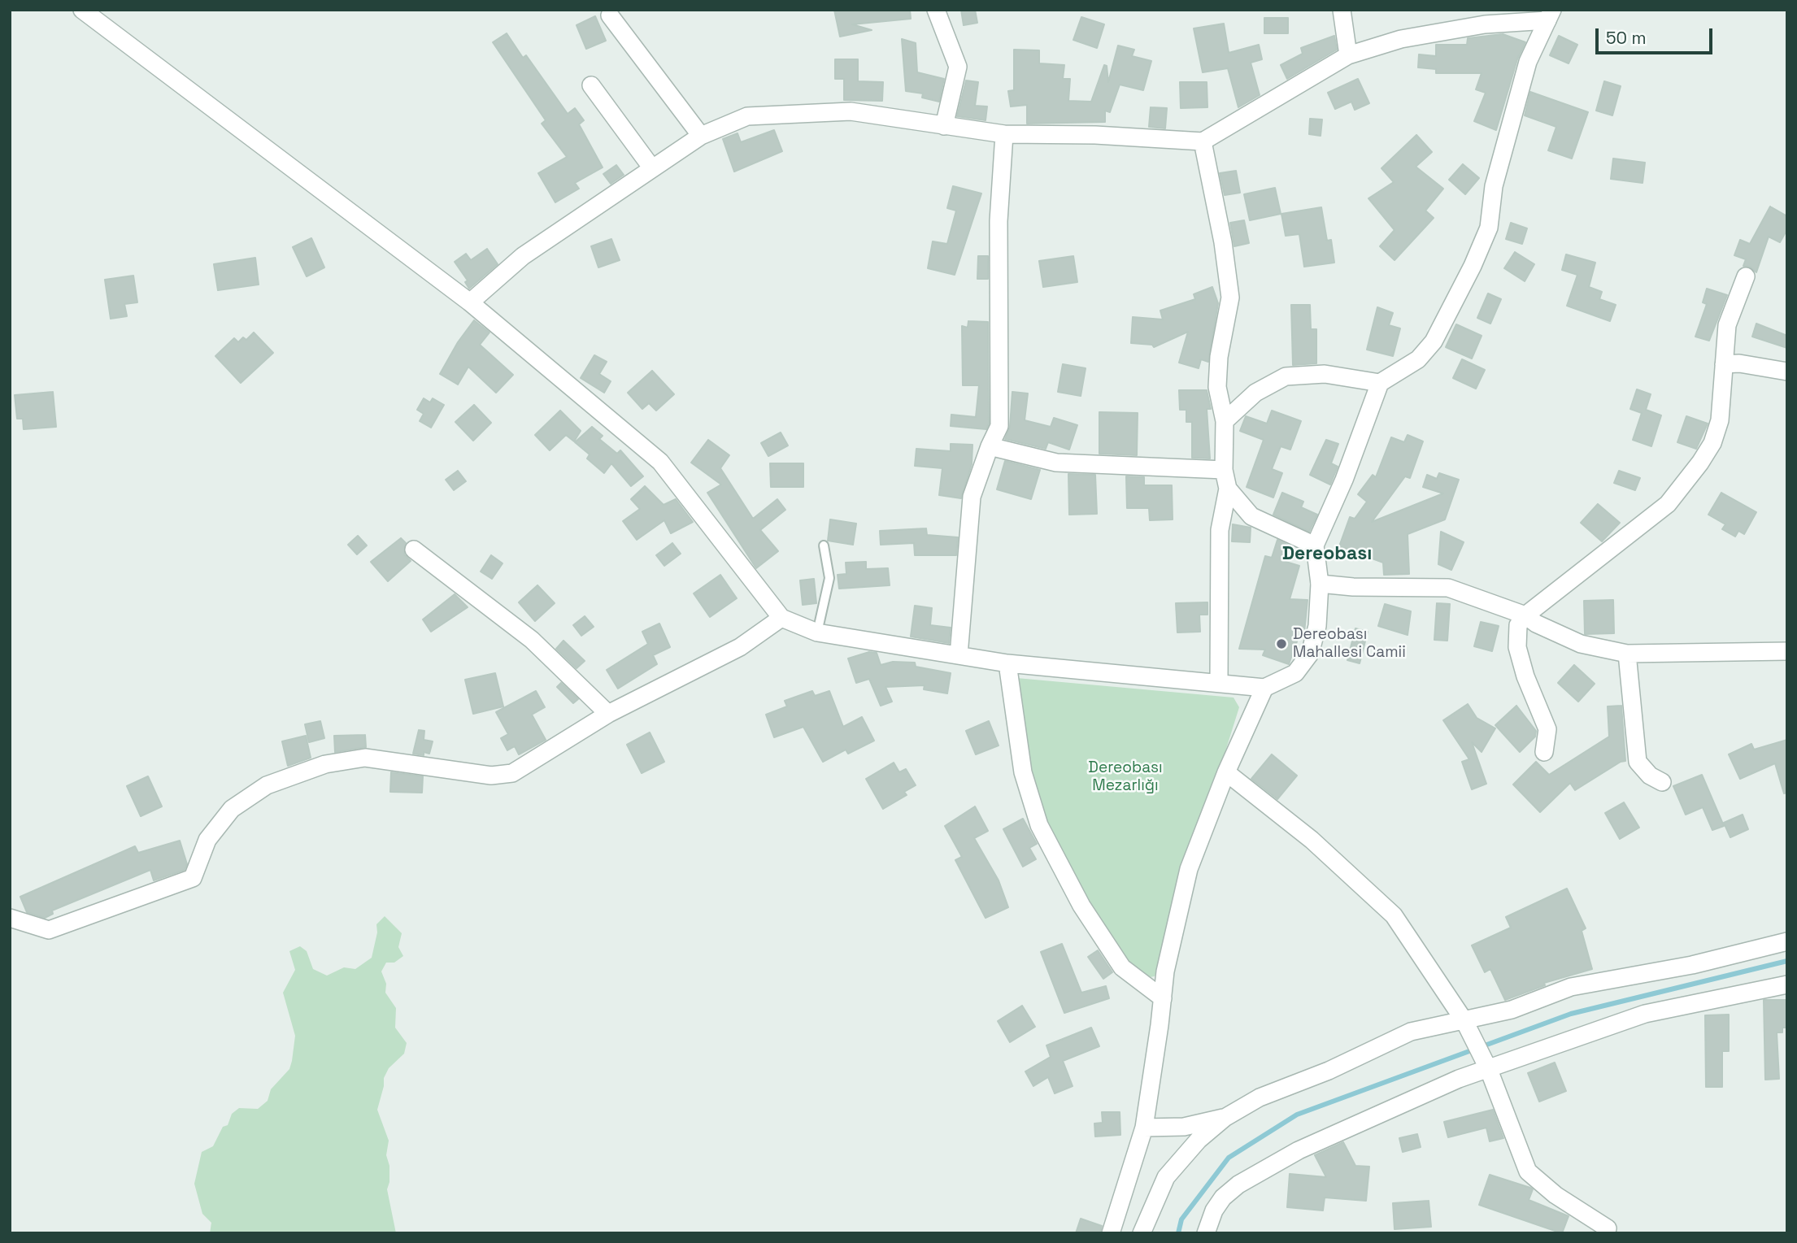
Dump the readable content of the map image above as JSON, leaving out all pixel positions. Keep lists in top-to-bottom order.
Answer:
{
  "districts": ["Dereobası"],
  "parks": ["Dereobası Mezarlığı"],
  "places": ["Dereobası Mahallesi Camii"],
  "scale_bar": "50 m"
}
